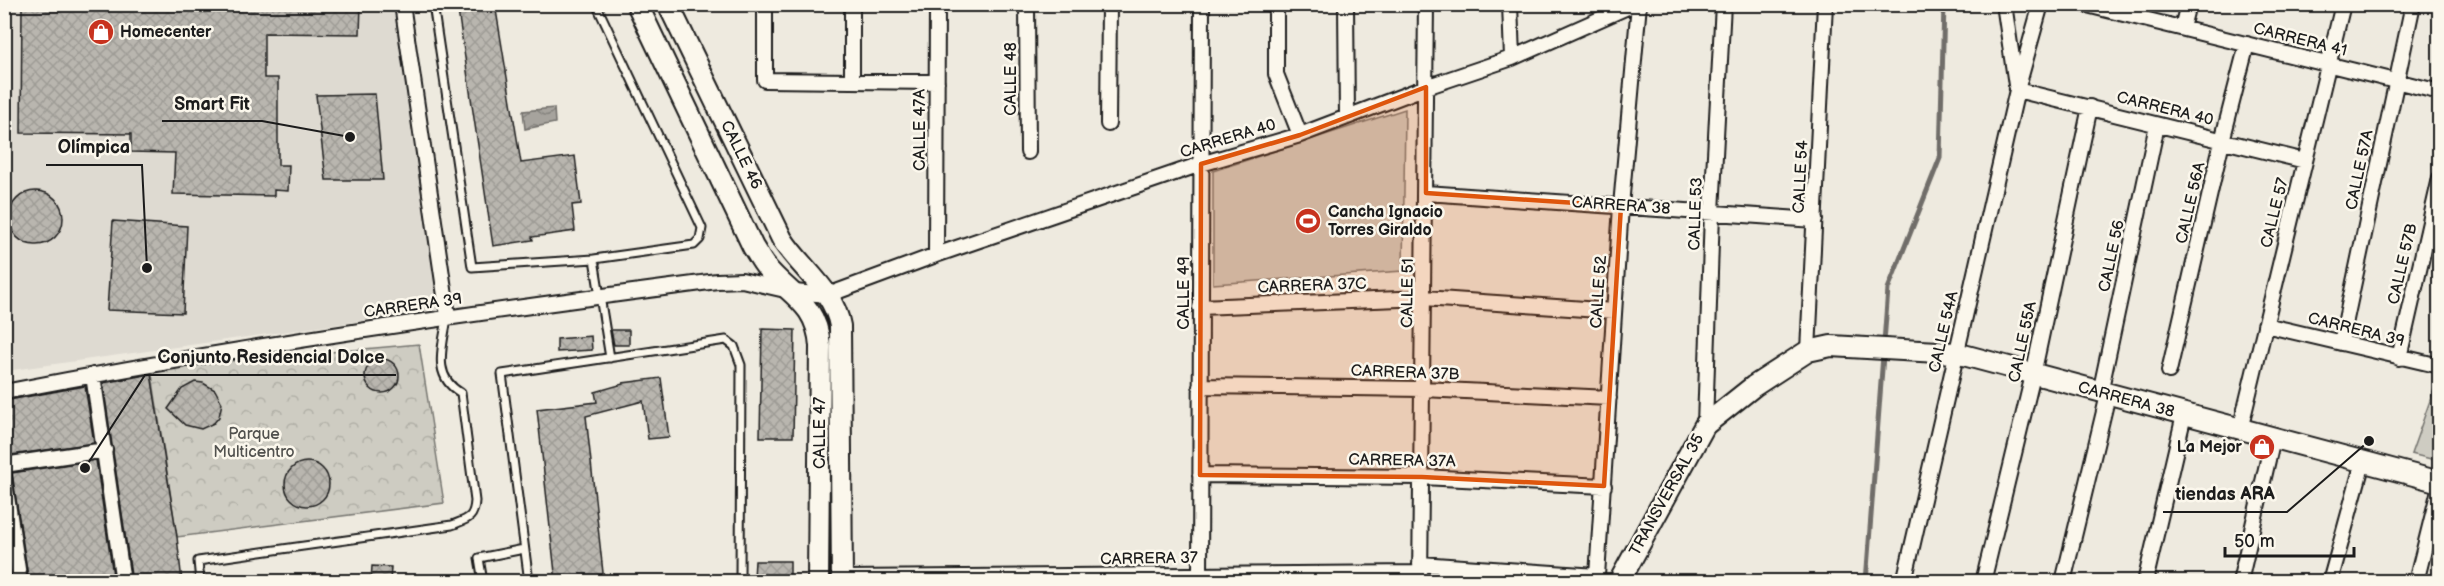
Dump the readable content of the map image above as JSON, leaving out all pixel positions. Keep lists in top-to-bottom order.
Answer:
{
  "streets": {
    "main road": [
      "CALLE 46",
      "CARRERA 38",
      "CALLE 47",
      "TRANSVERSAL 35"
    ],
    "street": [
      "CARRERA 41",
      "CALLE 48",
      "CARRERA 40",
      "CALLE 47A",
      "CALLE 57A",
      "CALLE 54",
      "CALLE 56A",
      "CALLE 57",
      "CALLE 53",
      "CALLE 56",
      "CALLE 57B",
      "CARRERA 37C",
      "CALLE 52",
      "CALLE 49",
      "CALLE 51",
      "CARRERA 39",
      "CALLE 54A",
      "CALLE 55A",
      "CARRERA 37B",
      "CARRERA 37A",
      "CARRERA 37"
    ]
  },
  "crossings": [
    ["CARRERA 41", "CALLE 57A"],
    ["CARRERA 41", "CALLE 56A"],
    ["CARRERA 41", "CALLE 57"],
    ["CARRERA 40", "CALLE 47A"],
    ["CARRERA 40", "CALLE 46"],
    ["CARRERA 40", "CALLE 56A"],
    ["CARRERA 40", "CALLE 57"],
    ["CARRERA 40", "CALLE 56"],
    ["CARRERA 40", "CALLE 49"],
    ["CARRERA 40", "CALLE 51"],
    ["CARRERA 40", "CARRERA 39"],
    ["CARRERA 40", "CALLE 54A"],
    ["CARRERA 40", "CALLE 55A"],
    ["CARRERA 40", "CALLE 47"],
    ["CALLE 46", "CARRERA 39"],
    ["CALLE 46", "CALLE 47"],
    ["CALLE 57A", "CARRERA 39"],
    ["CALLE 54", "CARRERA 38"],
    ["CALLE 54", "TRANSVERSAL 35"],
    ["CARRERA 38", "CALLE 57"],
    ["CARRERA 38", "CALLE 53"],
    ["CARRERA 38", "CALLE 56"],
    ["CARRERA 38", "CALLE 52"],
    ["CARRERA 38", "CALLE 51"],
    ["CARRERA 38", "CALLE 54A"],
    ["CARRERA 38", "CALLE 55A"],
    ["CARRERA 38", "TRANSVERSAL 35"],
    ["CALLE 57", "CARRERA 39"],
    ["CALLE 53", "TRANSVERSAL 35"],
    ["CALLE 57B", "CARRERA 39"],
    ["CARRERA 37C", "CALLE 52"],
    ["CARRERA 37C", "CALLE 49"],
    ["CARRERA 37C", "CALLE 51"],
    ["CALLE 52", "CARRERA 37B"],
    ["CALLE 52", "CARRERA 37A"],
    ["CALLE 52", "CARRERA 37"],
    ["CALLE 49", "CARRERA 37B"],
    ["CALLE 49", "CARRERA 37A"],
    ["CALLE 49", "CARRERA 37"],
    ["CALLE 51", "CARRERA 37B"],
    ["CALLE 51", "CARRERA 37A"],
    ["CALLE 51", "CARRERA 37"],
    ["CARRERA 39", "CALLE 47"],
    ["CALLE 47", "CARRERA 37"]
  ],
  "parks": ["Parque Multicentro"],
  "places": {
    "shop": ["Homecenter", "La Mejor"],
    "other": [
      "Smart Fit",
      "Olímpica",
      "tiendas ARA",
      "Conjunto Residencial Dolce"
    ],
    "sports": ["Cancha Ignacio Torres Giraldo"]
  },
  "scale_bar": "50 m"
}
